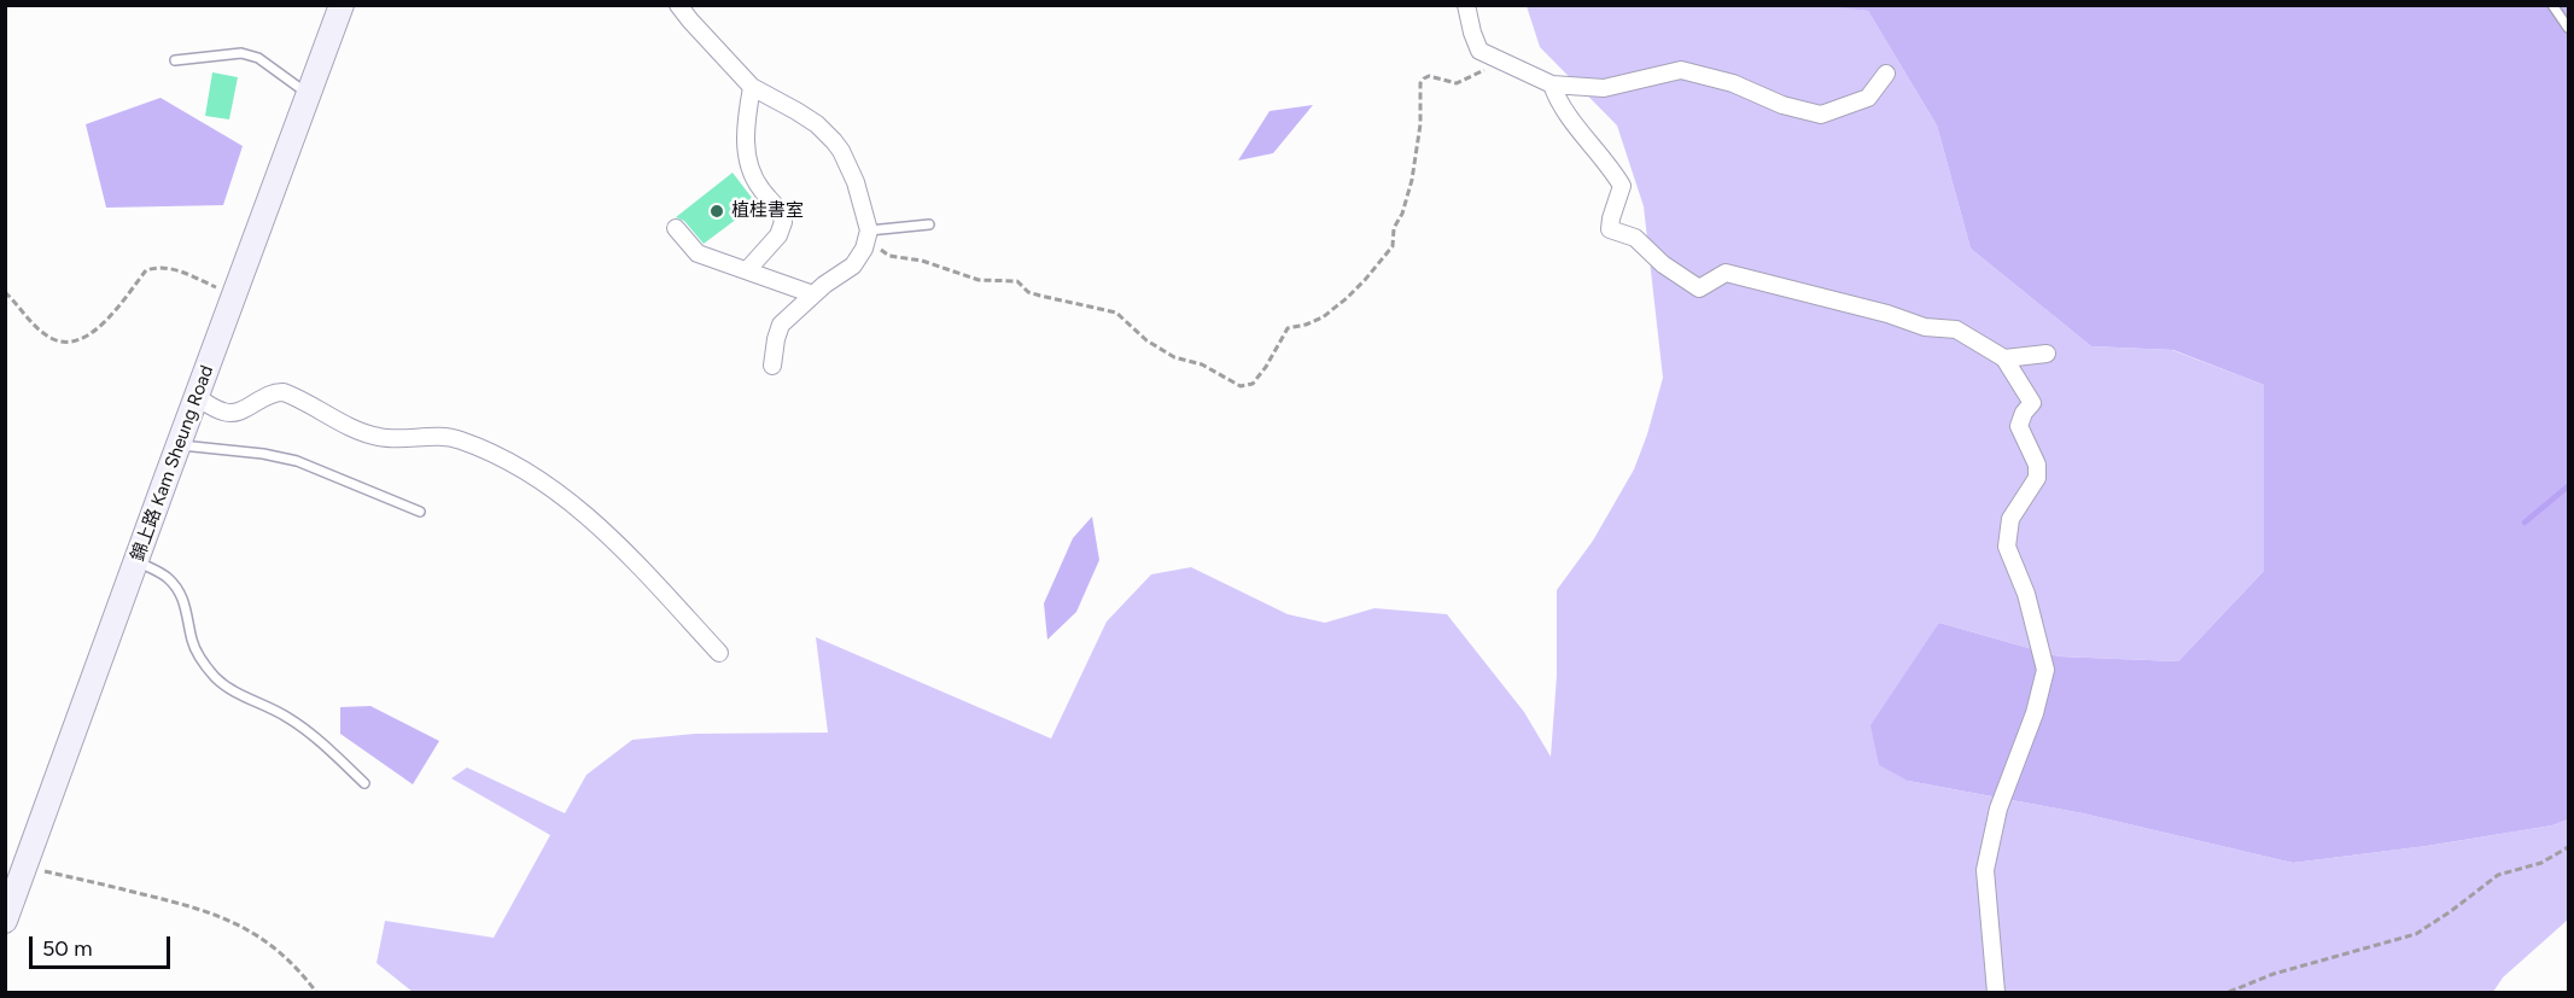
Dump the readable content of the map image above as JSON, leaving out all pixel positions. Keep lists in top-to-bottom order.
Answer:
{
  "streets": {
    "main road": ["錦上路 Kam Sheung Road"]
  },
  "places": ["植桂書室"],
  "scale_bar": "50 m"
}
